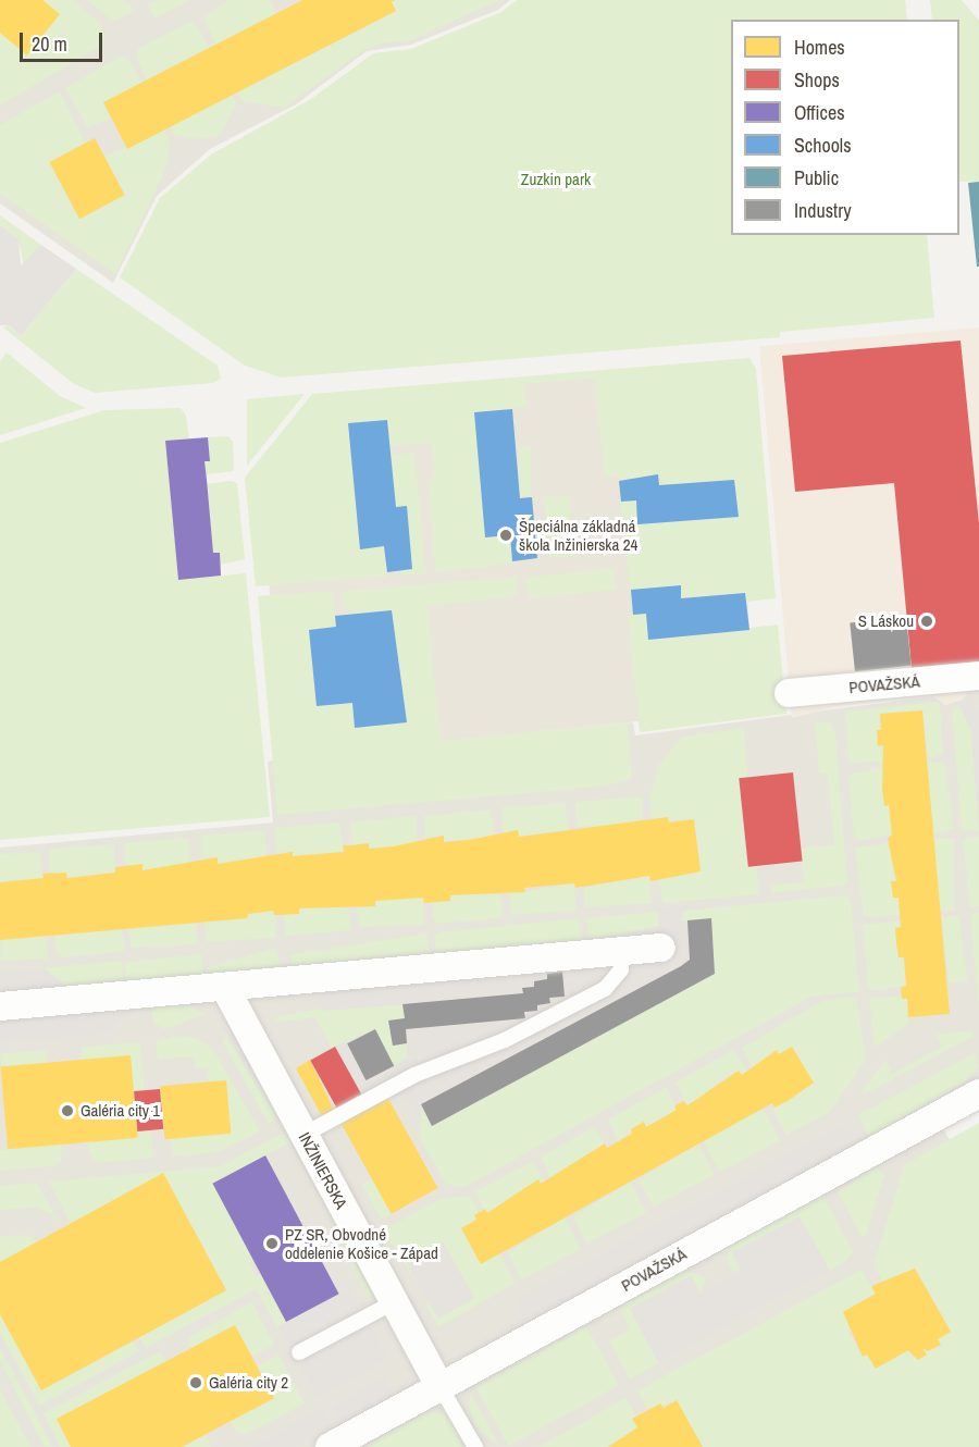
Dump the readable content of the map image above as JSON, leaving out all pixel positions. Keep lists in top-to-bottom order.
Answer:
{
  "streets": {
    "street": ["POVAŽSKÁ", "INŽINIERSKA"]
  },
  "crossings": [
    ["POVAŽSKÁ", "INŽINIERSKA"]
  ],
  "parks": ["Zuzkin park"],
  "places": [
    "Špeciálna základná škola Inžinierska 24",
    "S Láskou",
    "Galéria city 1",
    "PZ SR, Obvodné oddelenie Košice - Západ",
    "Galéria city 2"
  ],
  "legend": [
    "Homes",
    "Shops",
    "Offices",
    "Schools",
    "Public",
    "Industry"
  ],
  "scale_bar": "20 m"
}
